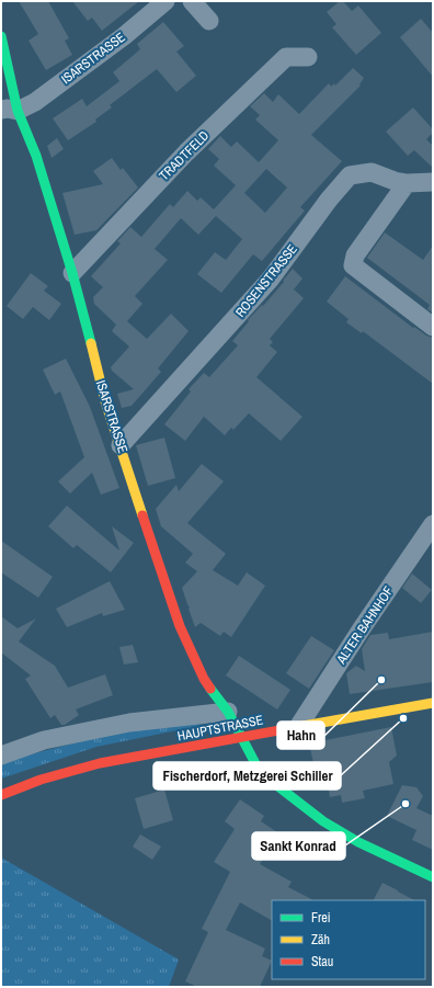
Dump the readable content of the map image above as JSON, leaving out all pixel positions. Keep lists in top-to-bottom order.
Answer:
{
  "streets": {
    "street": [
      "ISARSTRASSE",
      "TRADTFELD",
      "ROSENSTRASSE",
      "ALTER BAHNHOF",
      "HAUPTSTRASSE"
    ]
  },
  "crossings": [
    ["ISARSTRASSE", "TRADTFELD"],
    ["ISARSTRASSE", "ROSENSTRASSE"],
    ["ISARSTRASSE", "HAUPTSTRASSE"],
    ["ALTER BAHNHOF", "HAUPTSTRASSE"]
  ],
  "places": ["Hahn", "Fischerdorf, Metzgerei Schiller", "Sankt Konrad"],
  "legend": ["Frei", "Zäh", "Stau"]
}
